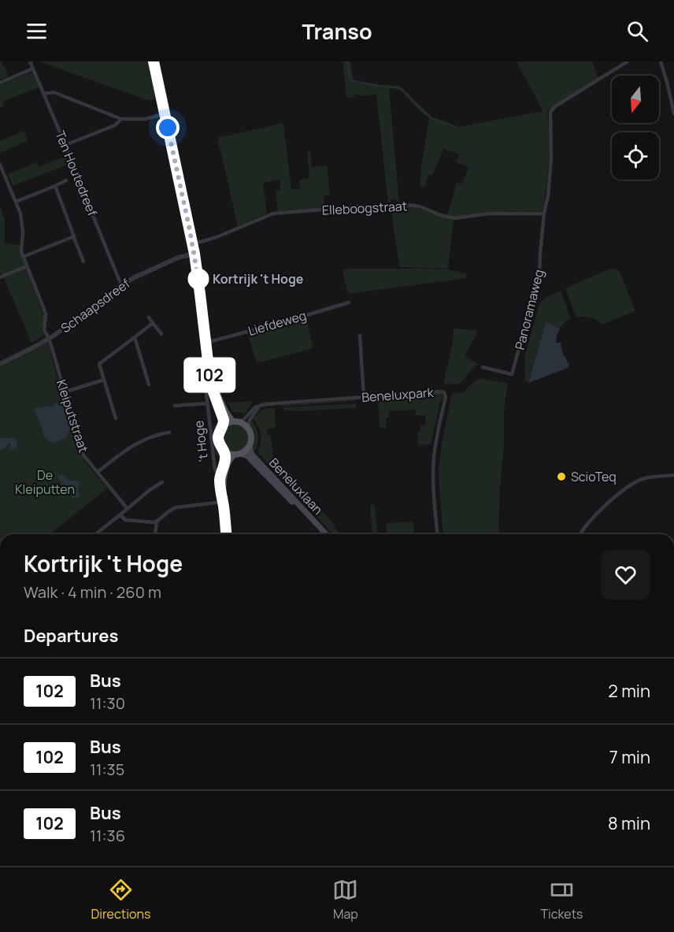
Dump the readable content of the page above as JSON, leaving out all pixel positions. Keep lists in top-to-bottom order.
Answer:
{
  "streets": {
    "main road": ["'t Hoge", "Beneluxlaan"],
    "street": [
      "Ten Houtedreef",
      "Elleboogstraat",
      "Schaapsdreef",
      "Panoramaweg",
      "Liefdeweg",
      "Beneluxpark",
      "Kleiputstraat"
    ]
  },
  "crossings": [
    ["Ten Houtedreef", "Schaapsdreef"],
    ["Elleboogstraat", "Panoramaweg"],
    ["Elleboogstraat", "'t Hoge"],
    ["Schaapsdreef", "Kleiputstraat"],
    ["Schaapsdreef", "'t Hoge"],
    ["Liefdeweg", "'t Hoge"],
    ["'t Hoge", "Beneluxlaan"]
  ],
  "parks": ["De Kleiputten"],
  "places": ["Kortrijk 't Hoge", "ScioTeq"],
  "lines": ["bus line 102"],
  "north": "bottom",
  "page": {
    "header": "Transo",
    "on_map": "102",
    "heading": [
      ["Kortrijk 't Hoge", "Walk · 4 min · 260 m"],
      "Departures"
    ],
    "list": [
      {
        "mark": "102",
        "name": "Bus",
        "note": "11:30",
        "value": "2 min"
      },
      {
        "mark": "102",
        "name": "Bus",
        "note": "11:35",
        "value": "7 min"
      },
      {
        "mark": "102",
        "name": "Bus",
        "note": "11:36",
        "value": "8 min"
      }
    ],
    "tabs": ["Directions", "Map", "Tickets"]
  }
}
